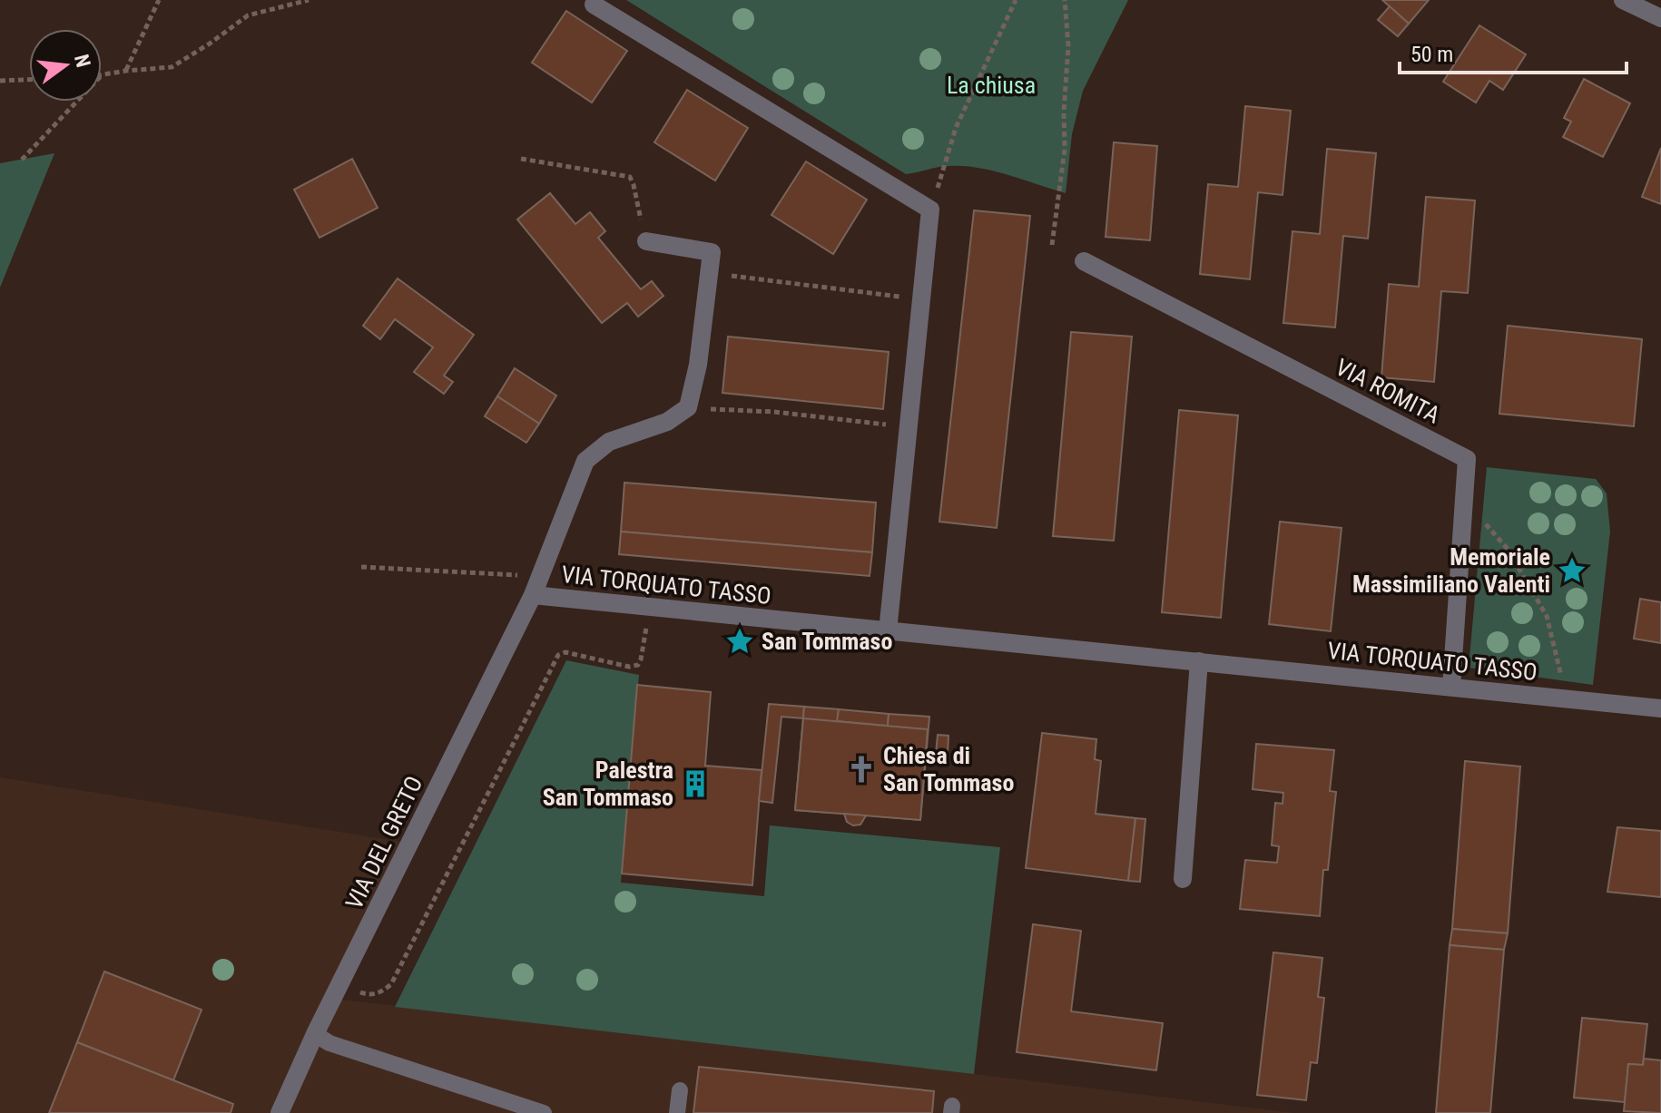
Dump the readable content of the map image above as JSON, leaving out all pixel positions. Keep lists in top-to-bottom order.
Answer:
{
  "streets": {
    "street": ["VIA ROMITA", "VIA TORQUATO TASSO", "VIA DEL GRETO"]
  },
  "crossings": [
    ["VIA ROMITA", "VIA TORQUATO TASSO"],
    ["VIA TORQUATO TASSO", "VIA DEL GRETO"]
  ],
  "parks": ["La chiusa"],
  "places": {
    "place": ["Memoriale Massimiliano Valenti", "San Tommaso"],
    "church": ["Chiesa di San Tommaso"],
    "building": ["Palestra San Tommaso"]
  },
  "scale_bar": "50 m",
  "north": "right"
}
